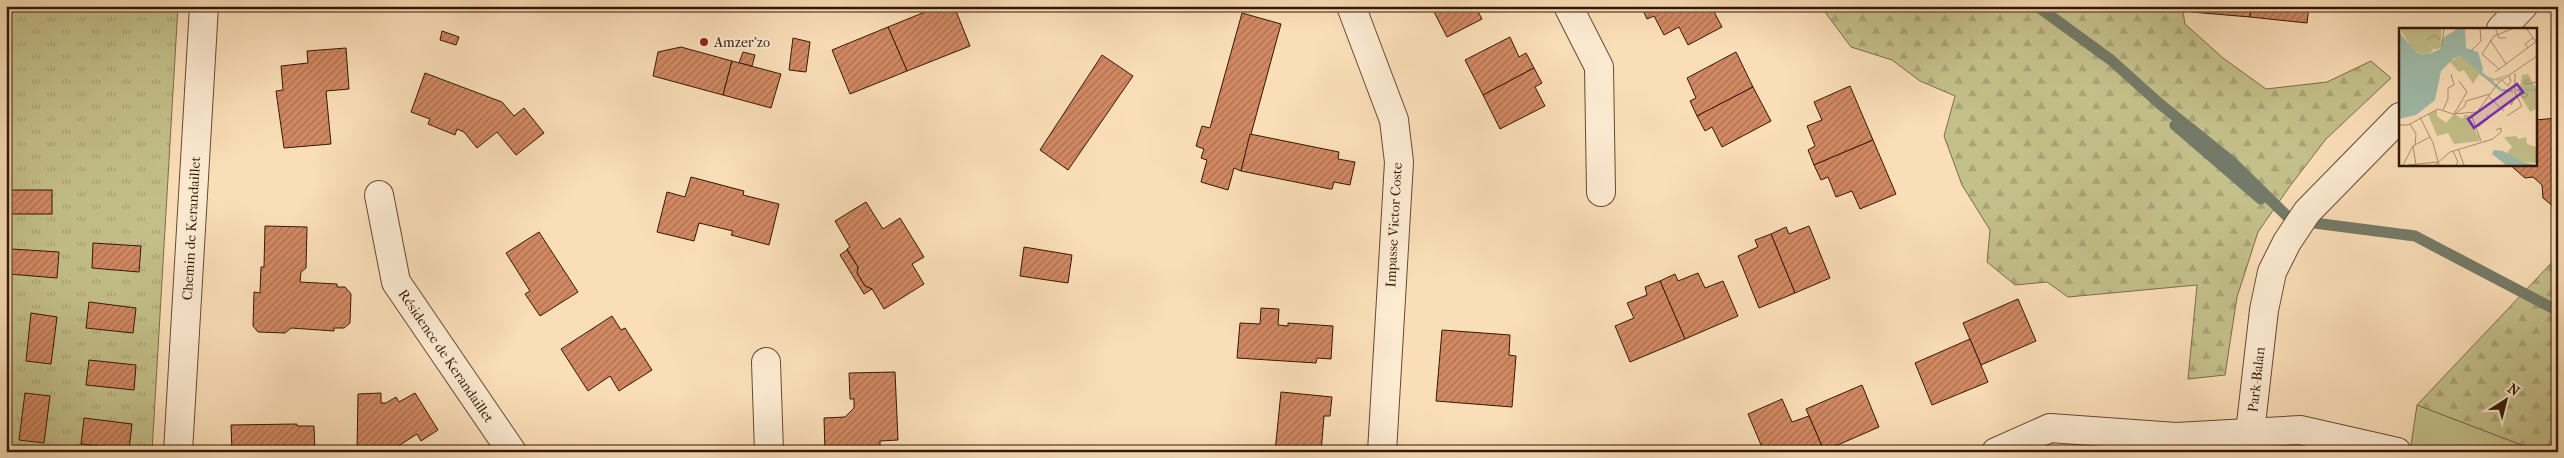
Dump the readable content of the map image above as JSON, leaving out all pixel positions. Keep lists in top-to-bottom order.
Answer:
{
  "streets": {
    "street": [
      "Impasse Victor Coste",
      "Chemin de Kerandaillet",
      "Résidence de Kerandaillet",
      "Park-Balan"
    ]
  },
  "places": ["Amzer’zo"],
  "north": "top right"
}
